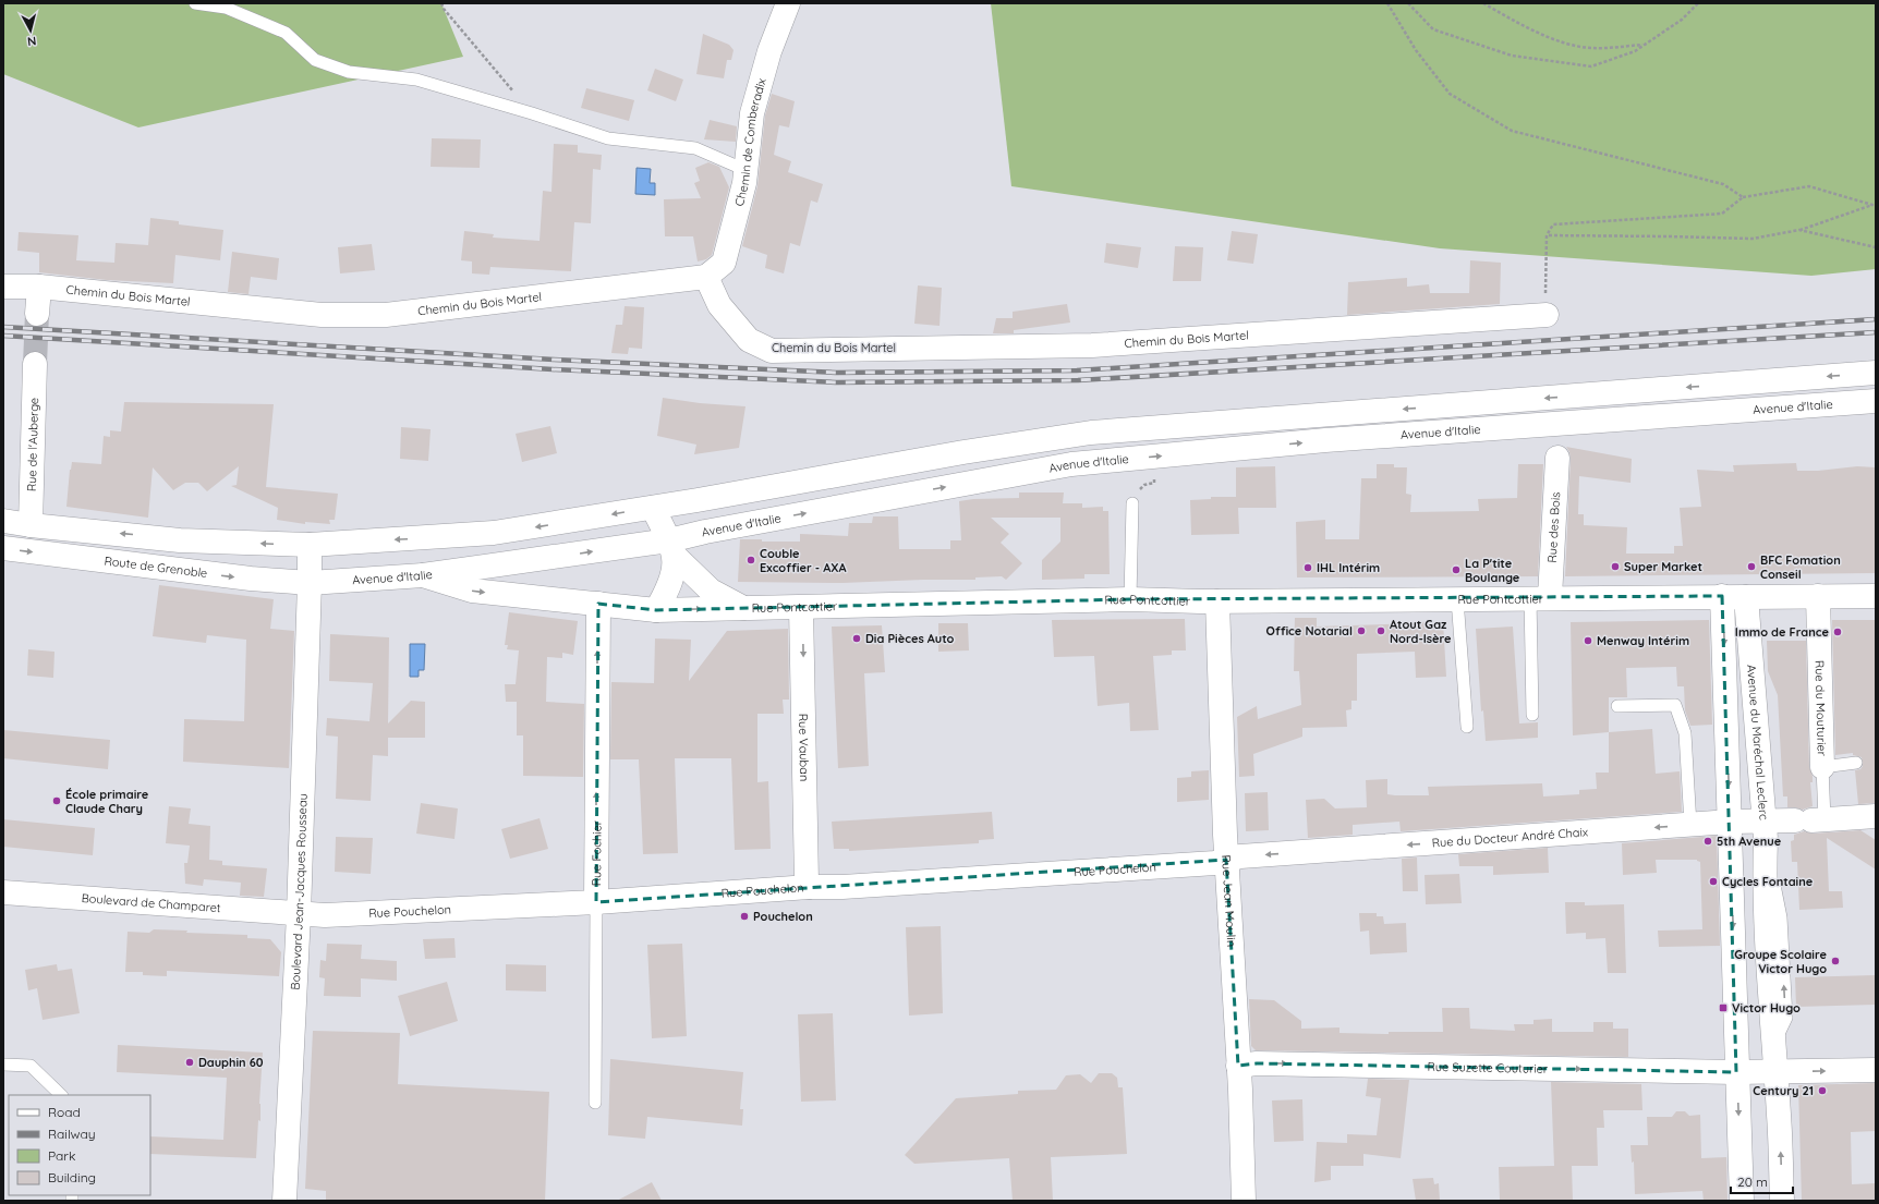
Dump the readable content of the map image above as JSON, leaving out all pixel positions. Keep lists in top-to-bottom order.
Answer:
{
  "streets": {
    "street": [
      "Chemin de Comberadix",
      "Chemin du Bois Martel",
      "Avenue d'Italie",
      "Rue de l'Auberge",
      "Rue des Bois",
      "Route de Grenoble",
      "Rue Pontcottier",
      "Rue du Mouturier",
      "Avenue du Maréchal Leclerc",
      "Rue Vauban",
      "Rue du Docteur André Chaix",
      "Rue Fochier",
      "Rue Pouchelon",
      "Boulevard Jean-Jacques Rousseau",
      "Rue Jean Moulin",
      "Boulevard de Champaret",
      "Rue Suzette Couturier"
    ]
  },
  "crossings": [
    ["Chemin de Comberadix", "Chemin du Bois Martel"],
    ["Avenue d'Italie", "Route de Grenoble"],
    ["Avenue d'Italie", "Rue Pontcottier"],
    ["Avenue d'Italie", "Boulevard Jean-Jacques Rousseau"],
    ["Rue des Bois", "Rue Pontcottier"],
    ["Route de Grenoble", "Boulevard Jean-Jacques Rousseau"],
    ["Rue Pontcottier", "Rue du Mouturier"],
    ["Rue Pontcottier", "Avenue du Maréchal Leclerc"],
    ["Rue Pontcottier", "Rue Vauban"],
    ["Rue Pontcottier", "Rue Fochier"],
    ["Rue Pontcottier", "Rue Jean Moulin"],
    ["Rue du Mouturier", "Rue du Docteur André Chaix"],
    ["Avenue du Maréchal Leclerc", "Rue du Docteur André Chaix"],
    ["Avenue du Maréchal Leclerc", "Rue Suzette Couturier"],
    ["Rue Vauban", "Rue Pouchelon"],
    ["Rue du Docteur André Chaix", "Rue Pouchelon"],
    ["Rue du Docteur André Chaix", "Rue Jean Moulin"],
    ["Rue Fochier", "Rue Pouchelon"],
    ["Rue Pouchelon", "Boulevard Jean-Jacques Rousseau"],
    ["Rue Pouchelon", "Rue Jean Moulin"],
    ["Rue Pouchelon", "Boulevard de Champaret"],
    ["Boulevard Jean-Jacques Rousseau", "Boulevard de Champaret"],
    ["Rue Jean Moulin", "Rue Suzette Couturier"]
  ],
  "one_way": [
    "Rue Vauban",
    "Rue du Docteur André Chaix",
    "Rue Fochier",
    "Rue Suzette Couturier"
  ],
  "places": {
    "other": [
      "Couble Excoffier - AXA",
      "Super Market",
      "BFC Fomation Conseil",
      "IHL Intérim",
      "La P'tite Boulange",
      "Office Notarial",
      "Atout Gaz Nord-Isère",
      "Immo de France",
      "Dia Pièces Auto",
      "Menway Intérim",
      "École primaire Claude Chary",
      "5th Avenue",
      "Cycles Fontaine",
      "Pouchelon",
      "Groupe Scolaire Victor Hugo",
      "Dauphin 60",
      "Century 21"
    ],
    "transit": ["Victor Hugo"]
  },
  "legend": [
    "Road",
    "Railway",
    "Park",
    "Building"
  ],
  "scale_bar": "20 m",
  "north": "bottom"
}
